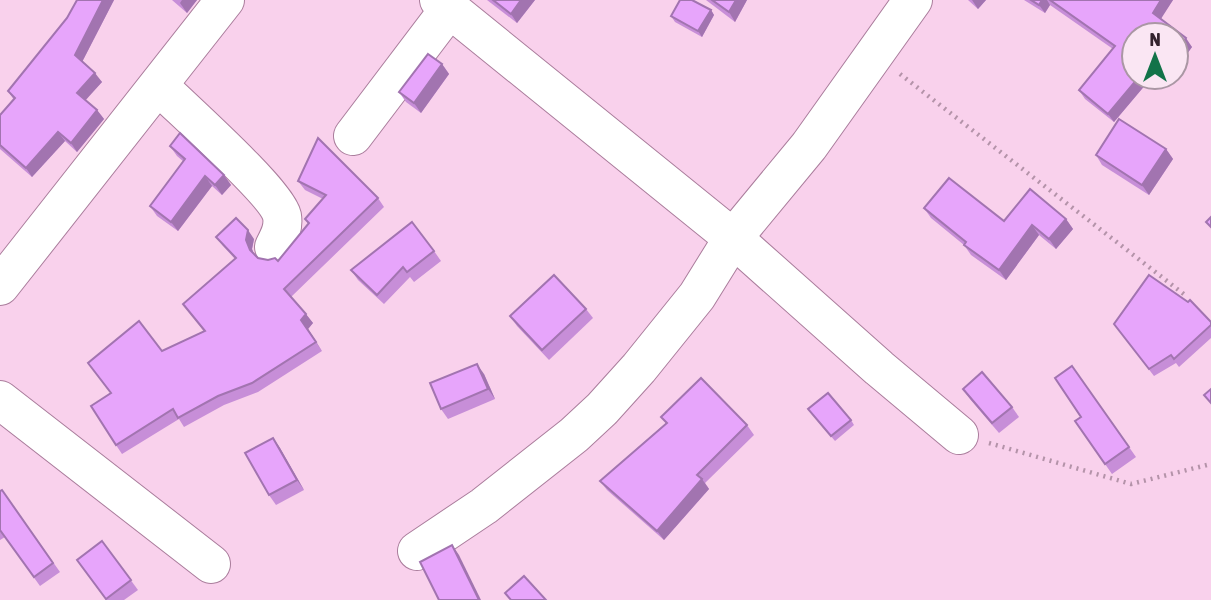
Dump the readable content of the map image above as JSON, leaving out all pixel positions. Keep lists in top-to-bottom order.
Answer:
{
  "north": "top"
}
